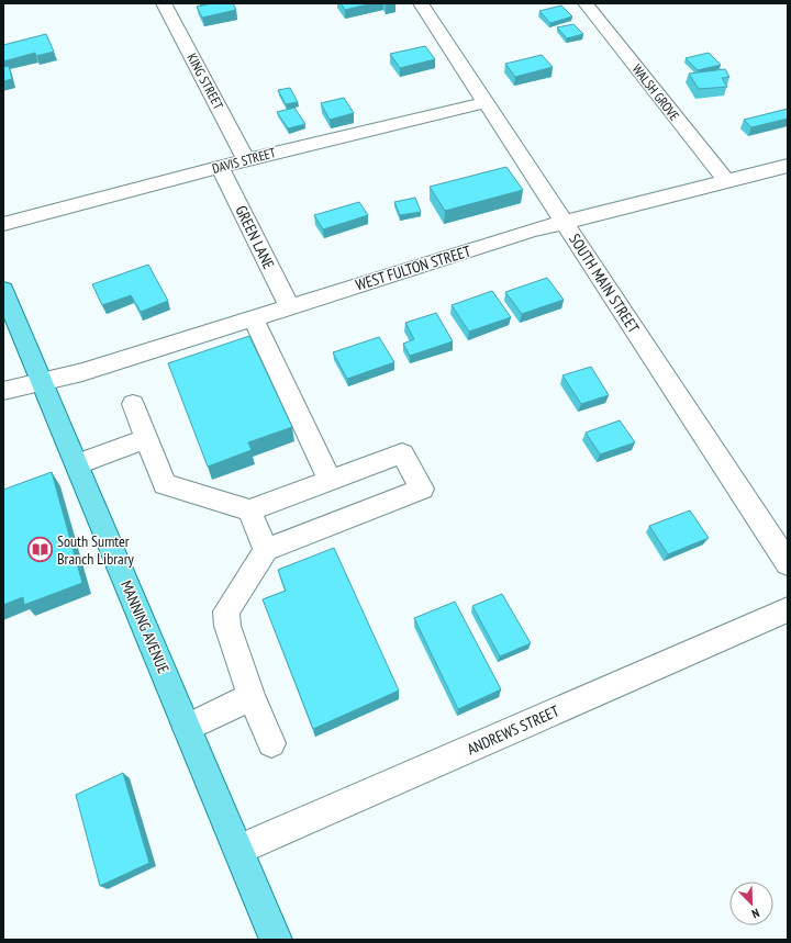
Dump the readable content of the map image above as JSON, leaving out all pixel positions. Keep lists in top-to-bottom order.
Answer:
{
  "streets": {
    "main road": ["MANNING AVENUE"],
    "street": [
      "KING STREET",
      "WALSH GROVE",
      "DAVIS STREET",
      "GREEN LANE",
      "WEST FULTON STREET",
      "SOUTH MAIN STREET",
      "ANDREWS STREET"
    ]
  },
  "crossings": [
    ["KING STREET", "DAVIS STREET"],
    ["WALSH GROVE", "WEST FULTON STREET"],
    ["DAVIS STREET", "GREEN LANE"],
    ["DAVIS STREET", "SOUTH MAIN STREET"],
    ["GREEN LANE", "WEST FULTON STREET"],
    ["WEST FULTON STREET", "SOUTH MAIN STREET"],
    ["WEST FULTON STREET", "MANNING AVENUE"],
    ["MANNING AVENUE", "ANDREWS STREET"]
  ],
  "places": {
    "library": ["South Sumter Branch Library"]
  },
  "north": "bottom right"
}
